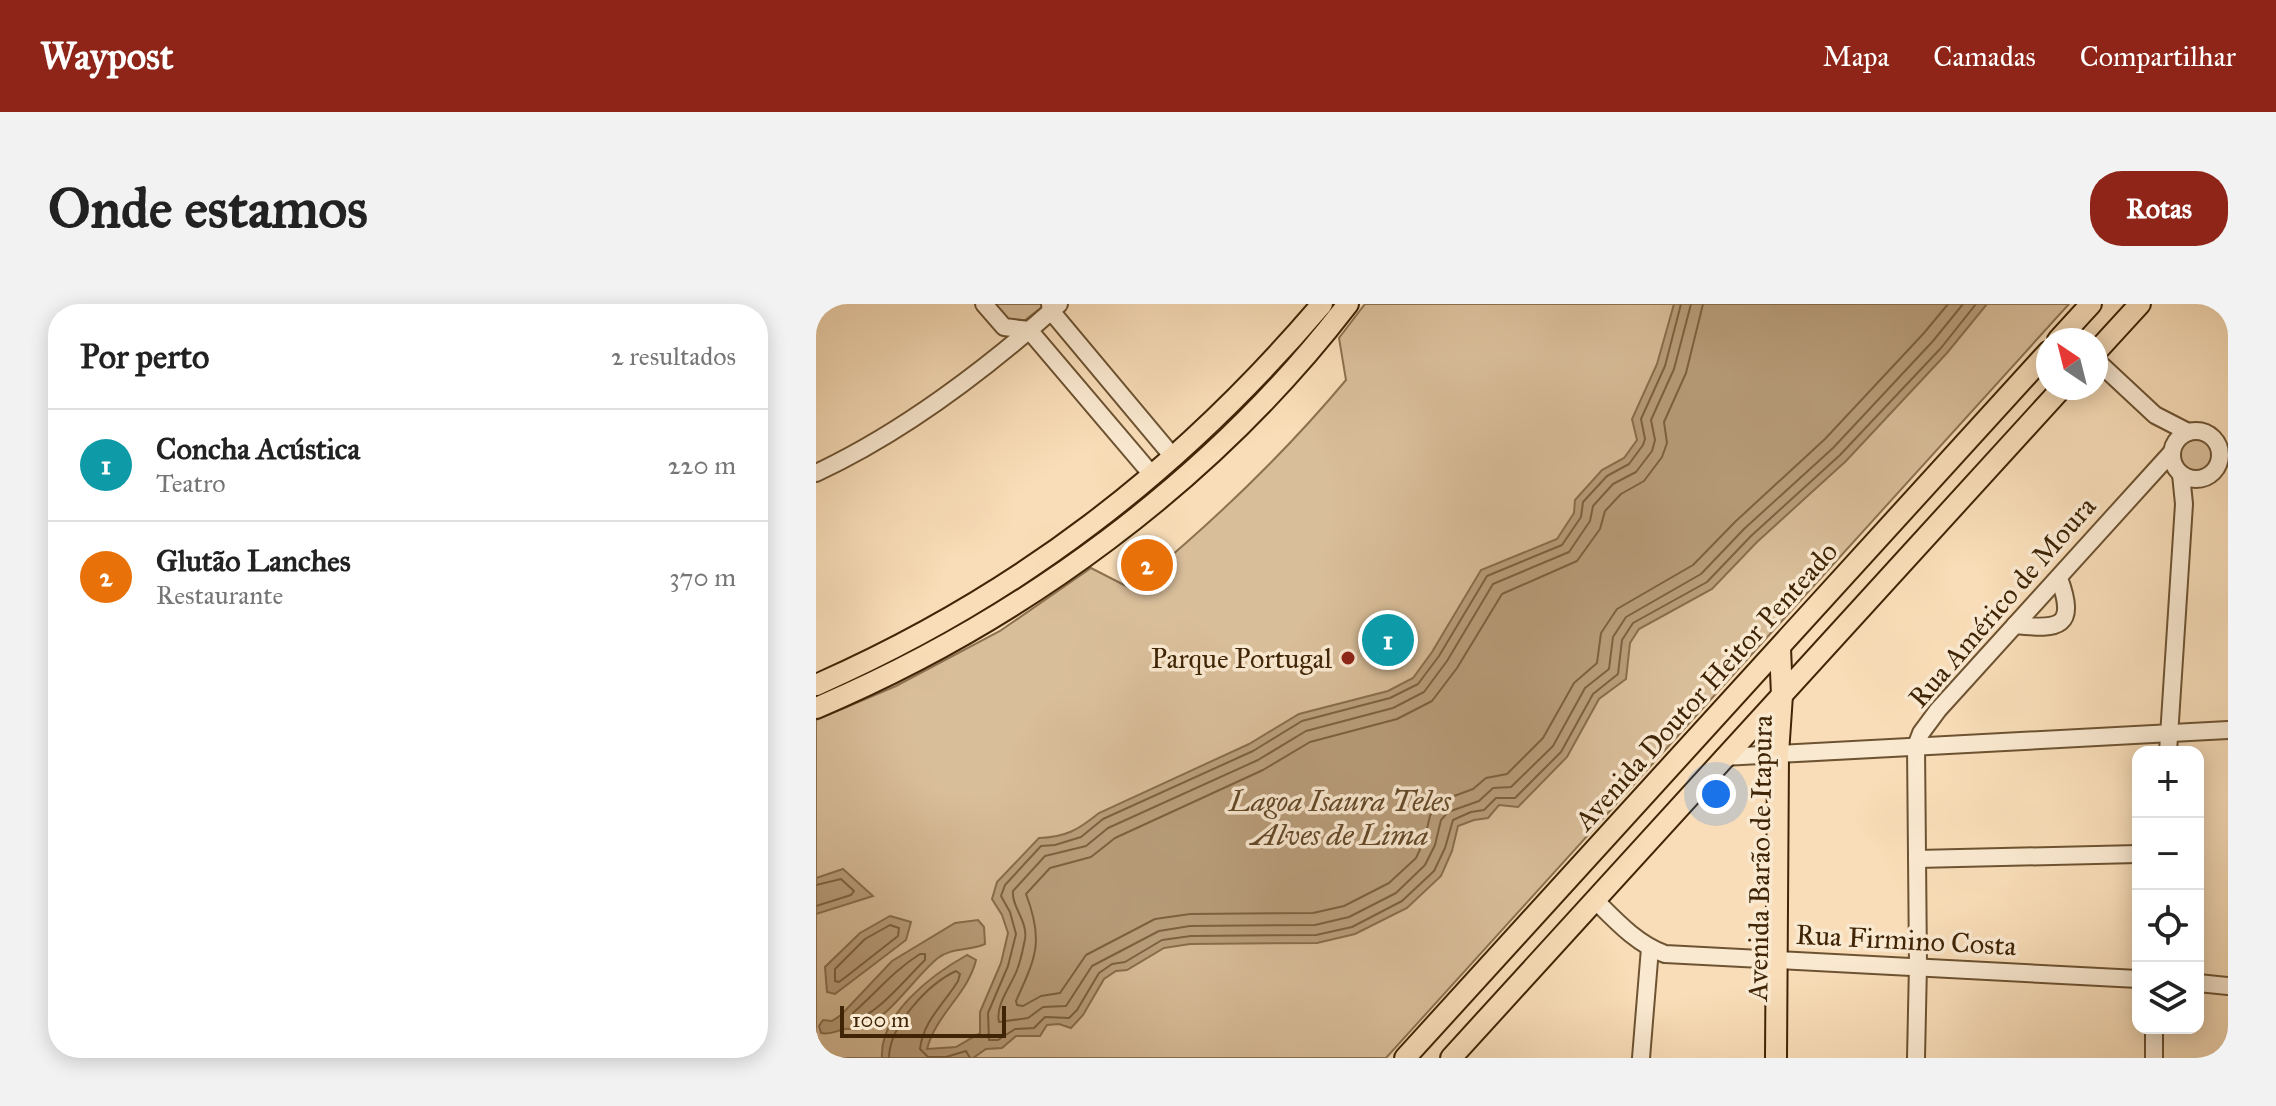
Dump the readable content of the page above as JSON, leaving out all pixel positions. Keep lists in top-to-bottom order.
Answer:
{
  "streets": {
    "main road": ["Avenida Doutor Heitor Penteado", "Avenida Barão de Itapura"],
    "street": ["Rua Américo de Moura", "Rua Firmino Costa"]
  },
  "crossings": [
    ["Rua Américo de Moura", "Rua Firmino Costa"],
    ["Avenida Doutor Heitor Penteado", "Avenida Barão de Itapura"],
    ["Avenida Barão de Itapura", "Rua Firmino Costa"]
  ],
  "water": ["Lagoa Isaura Teles Alves de Lima"],
  "places": ["Parque Portugal"],
  "scale_bar": "100 m",
  "north": "top left",
  "page": {
    "header": "Waypost",
    "nav": ["Mapa", "Camadas", "Compartilhar"],
    "buttons": "Rotas",
    "title": "Onde estamos",
    "heading": ["Por perto", "2 resultados"],
    "list": [
      {
        "mark": "1",
        "name": "Concha Acústica",
        "note": "Teatro",
        "value": "220 m"
      },
      {
        "mark": "2",
        "name": "Glutão Lanches",
        "note": "Restaurante",
        "value": "370 m"
      }
    ],
    "pins": ["2", "1"],
    "map_buttons": ["+", "−"],
    "scale": "100 m"
  }
}
